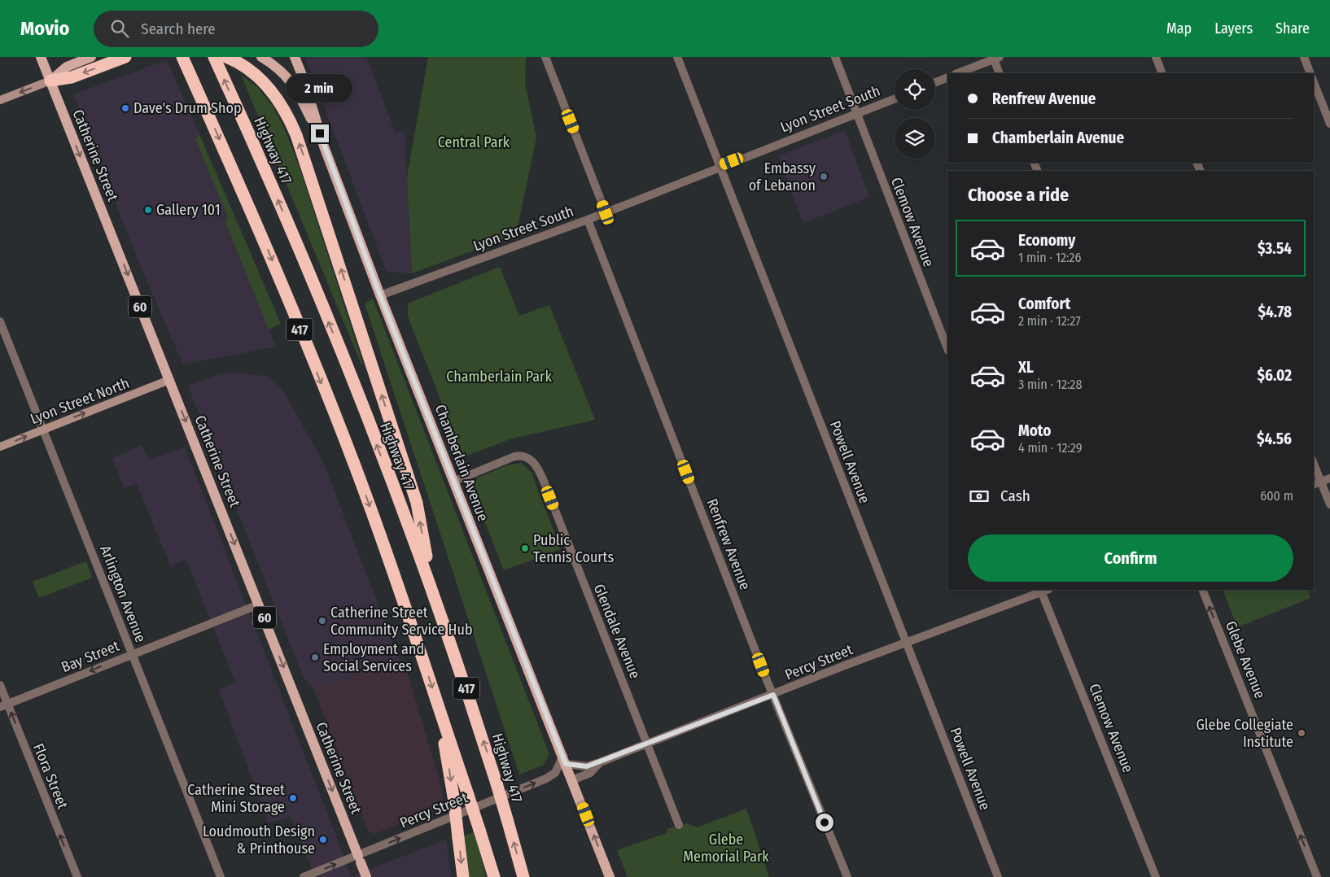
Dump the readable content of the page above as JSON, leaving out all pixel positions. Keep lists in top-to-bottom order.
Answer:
{
  "streets": {
    "highway": ["Highway 417", "417"],
    "main road": [
      "Catherine Street",
      "60",
      "Lyon Street North",
      "Chamberlain Avenue"
    ],
    "street": [
      "Lyon Street South",
      "Clemow Avenue",
      "Powell Avenue",
      "Renfrew Avenue",
      "Arlington Avenue",
      "Glendale Avenue",
      "Bay Street",
      "Glebe Avenue",
      "Percy Street",
      "Flora Street"
    ]
  },
  "crossings": [
    ["Lyon Street South", "Clemow Avenue"],
    ["Lyon Street South", "Powell Avenue"],
    ["Lyon Street South", "Chamberlain Avenue"],
    ["Lyon Street South", "Renfrew Avenue"],
    ["Catherine Street", "Lyon Street North"],
    ["Catherine Street", "Bay Street"],
    ["Catherine Street", "Percy Street"],
    ["Clemow Avenue", "Percy Street"],
    ["Lyon Street North", "Arlington Avenue"],
    ["Powell Avenue", "Percy Street"],
    ["Chamberlain Avenue", "Glendale Avenue"],
    ["Chamberlain Avenue", "Percy Street"],
    ["Renfrew Avenue", "Percy Street"],
    ["Arlington Avenue", "Bay Street"],
    ["Glendale Avenue", "Percy Street"],
    ["Bay Street", "Flora Street"]
  ],
  "one_way": [
    "Catherine Street",
    "Lyon Street North",
    "Bay Street",
    "Glebe Avenue",
    "Flora Street"
  ],
  "parks": ["Central Park", "Chamberlain Park", "Glebe Memorial Park"],
  "places": [
    "Dave's Drum Shop",
    "Embassy of Lebanon",
    "Gallery 101",
    "Public Tennis Courts",
    "Catherine Street Community Service Hub",
    "Employment and Social Services",
    "Glebe Collegiate Institute",
    "Catherine Street Mini Storage",
    "Loudmouth Design & Printhouse"
  ],
  "page": {
    "header": "Movio",
    "search": "Search here",
    "nav": ["Map", "Layers", "Share"],
    "banner": ["Renfrew Avenue", "Chamberlain Avenue"],
    "bubble": "2 min",
    "heading": "Choose a ride",
    "list": [
      {
        "name": "Economy",
        "note": "1 min · 12:26",
        "value": "$3.54"
      },
      {
        "name": "Comfort",
        "note": "2 min · 12:27",
        "value": "$4.78"
      },
      {
        "name": "XL",
        "note": "3 min · 12:28",
        "value": "$6.02"
      },
      {
        "name": "Moto",
        "note": "4 min · 12:29",
        "value": "$4.56"
      }
    ],
    "pay": ["Cash", "600 m"],
    "buttons": "Confirm"
  }
}
